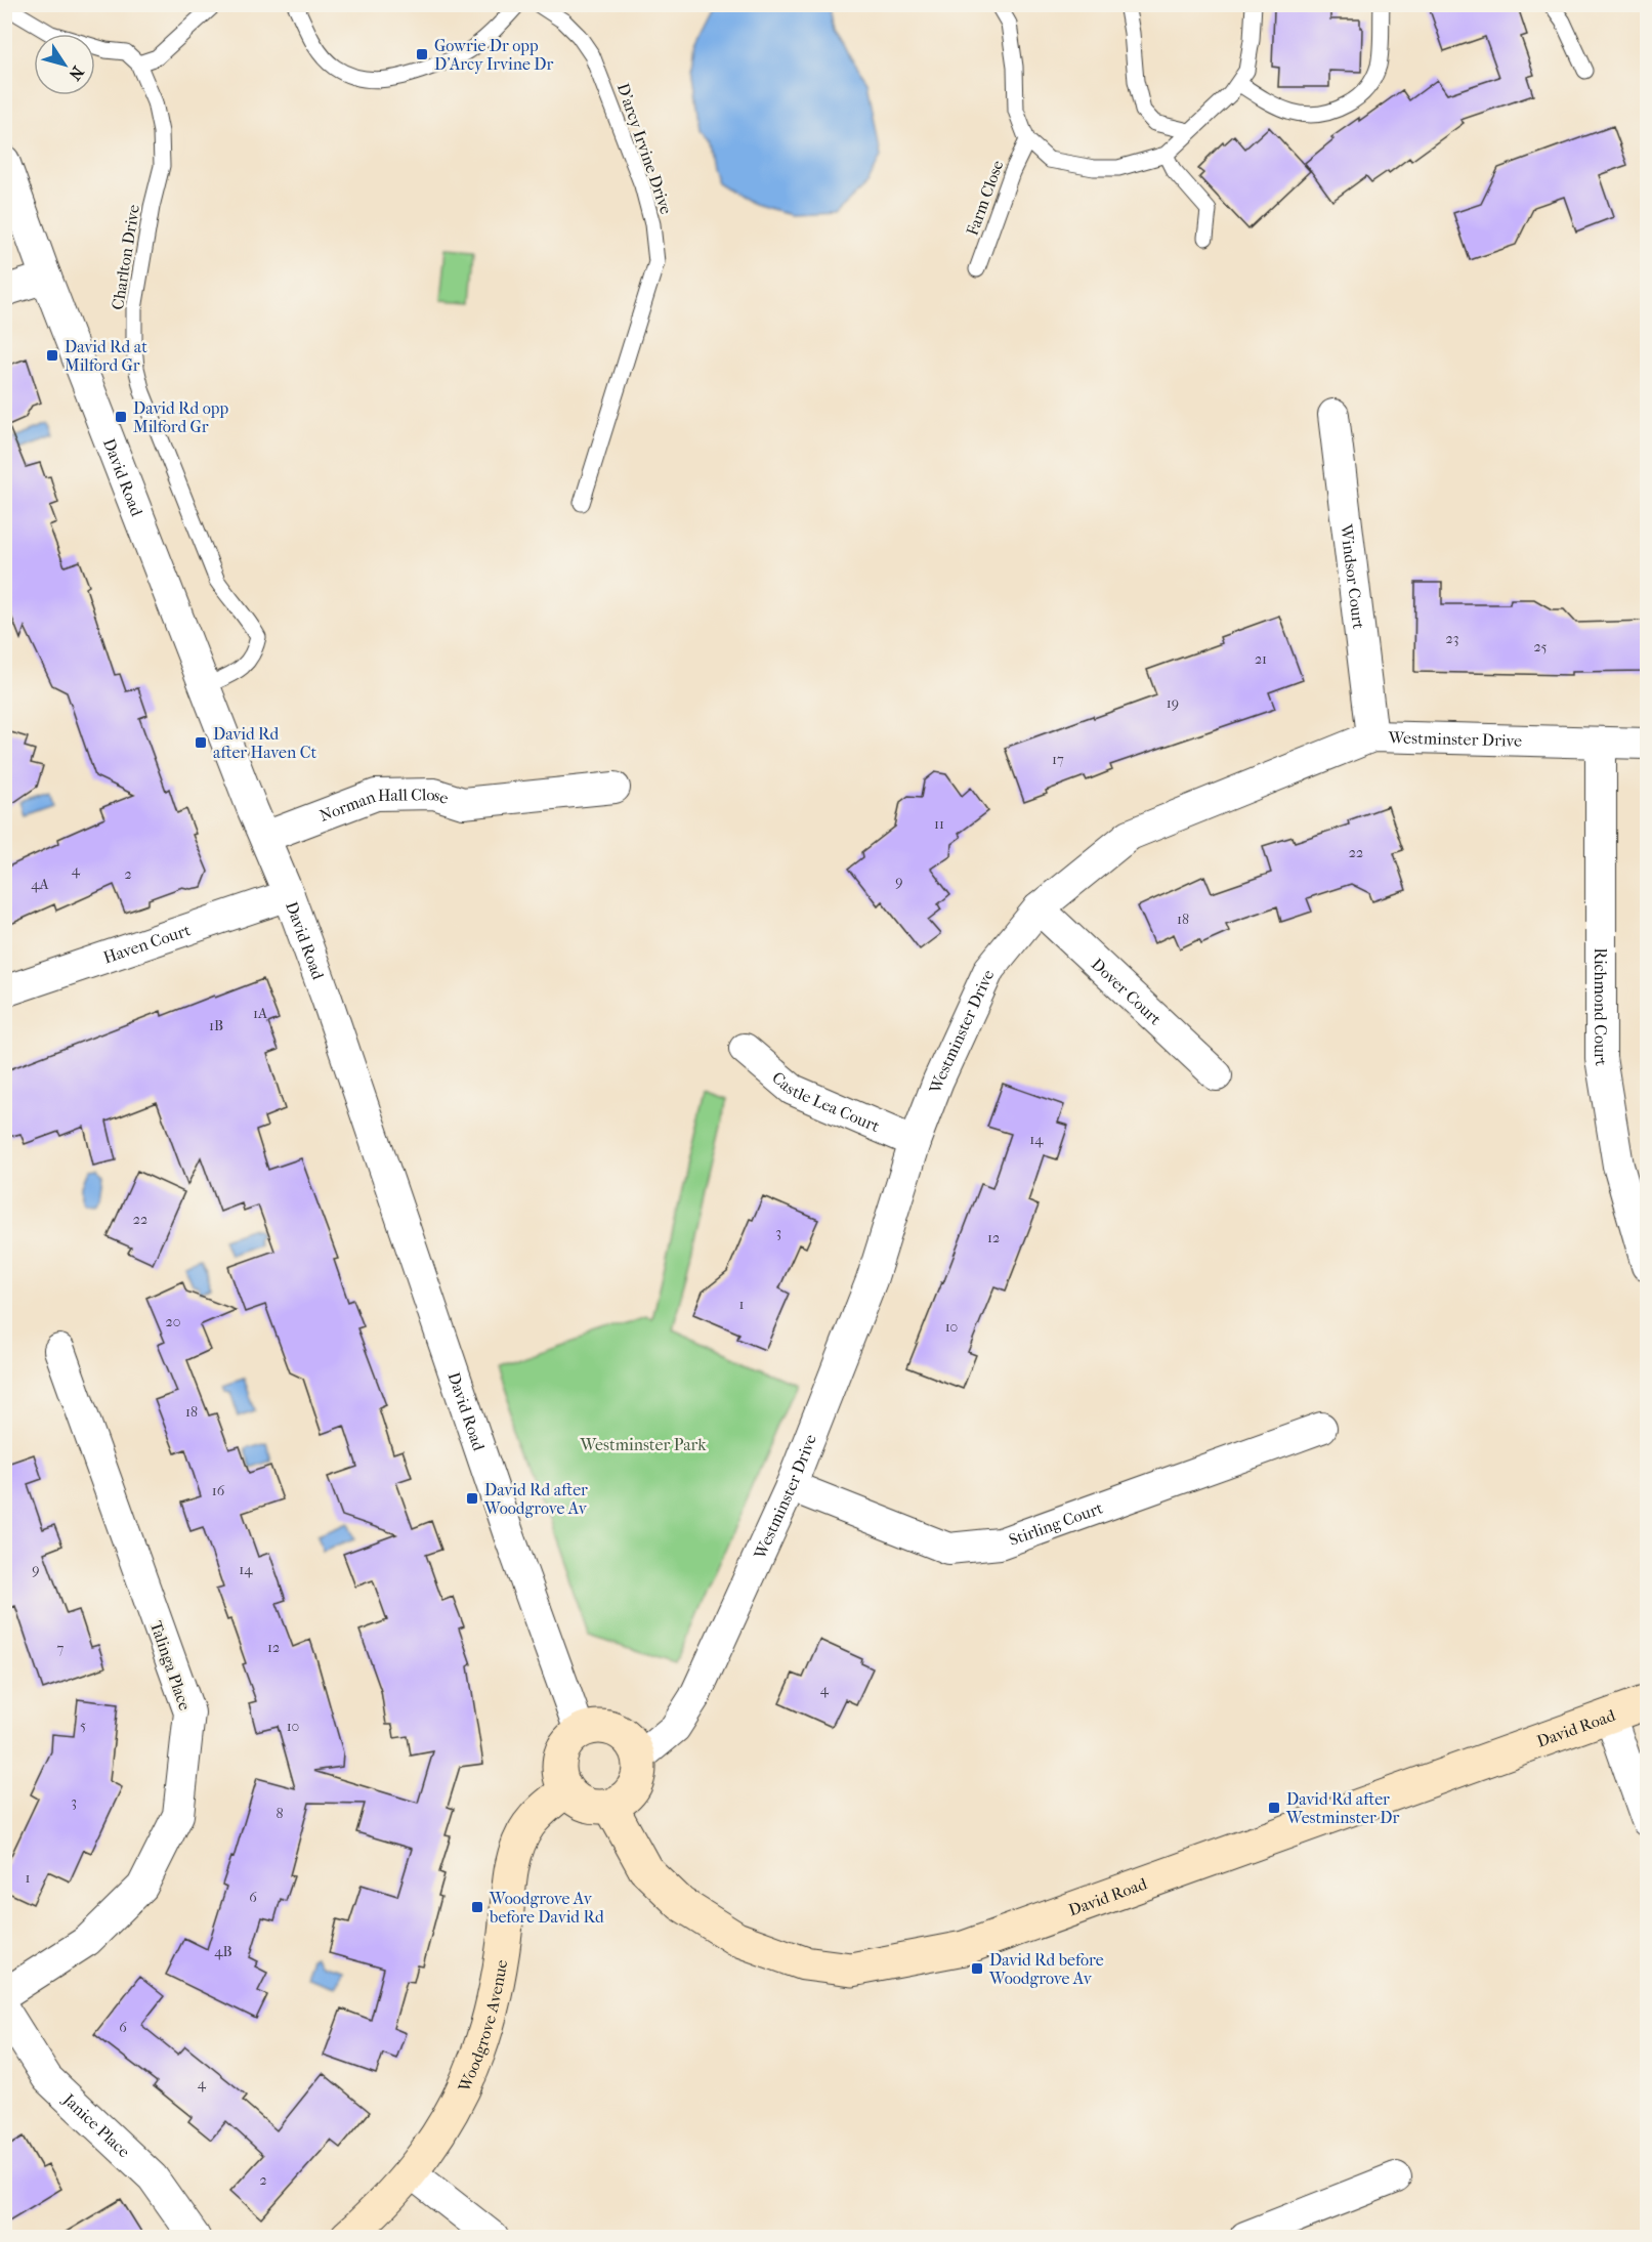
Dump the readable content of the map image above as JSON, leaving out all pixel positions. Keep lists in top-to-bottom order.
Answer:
{
  "streets": {
    "street": [
      "David Road",
      "Windsor Court",
      "Westminster Drive",
      "Norman Hall Close",
      "Haven Court",
      "Dover Court",
      "Richmond Court",
      "Castle Lea Court",
      "Stirling Court",
      "Talinga Place",
      "Woodgrove Avenue",
      "Janice Place"
    ],
    "lane": ["D'arcy Irvine Drive", "Farm Close", "Charlton Drive"]
  },
  "crossings": [
    ["Charlton Drive", "David Road"],
    ["David Road", "Westminster Drive"],
    ["David Road", "Norman Hall Close"],
    ["David Road", "Haven Court"],
    ["David Road", "Woodgrove Avenue"],
    ["Windsor Court", "Westminster Drive"],
    ["Westminster Drive", "Dover Court"],
    ["Westminster Drive", "Richmond Court"],
    ["Westminster Drive", "Castle Lea Court"],
    ["Westminster Drive", "Stirling Court"],
    ["Westminster Drive", "Woodgrove Avenue"]
  ],
  "parks": ["Westminster Park"],
  "places": {
    "transit": [
      "Gowrie Dr opp D'Arcy Irvine Dr",
      "David Rd at Milford Gr",
      "David Rd opp Milford Gr",
      "David Rd after Haven Ct",
      "David Rd after Woodgrove Av",
      "David Rd after Westminster Dr",
      "Woodgrove Av before David Rd",
      "David Rd before Woodgrove Av"
    ]
  },
  "house_numbers": [
    "23",
    "25",
    "21",
    "19",
    "17",
    "11",
    "22",
    "4",
    "2",
    "9",
    "4A",
    "18",
    "1A",
    "1B",
    "14",
    "22",
    "3",
    "12",
    "1",
    "20",
    "10",
    "18",
    "16",
    "9",
    "14",
    "12",
    "7",
    "4",
    "5",
    "10",
    "3",
    "8",
    "1",
    "6",
    "4B",
    "6",
    "4",
    "2"
  ],
  "north": "bottom right"
}
